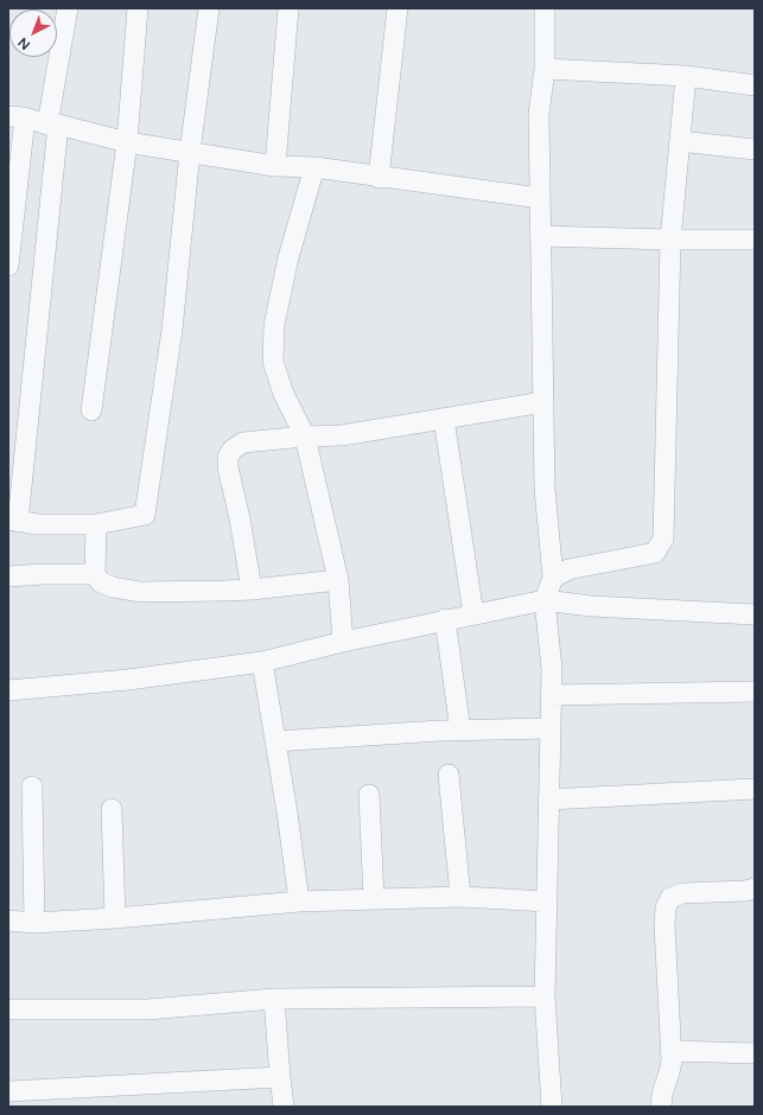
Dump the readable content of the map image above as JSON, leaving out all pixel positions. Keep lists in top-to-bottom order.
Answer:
{
  "north": "bottom left"
}
